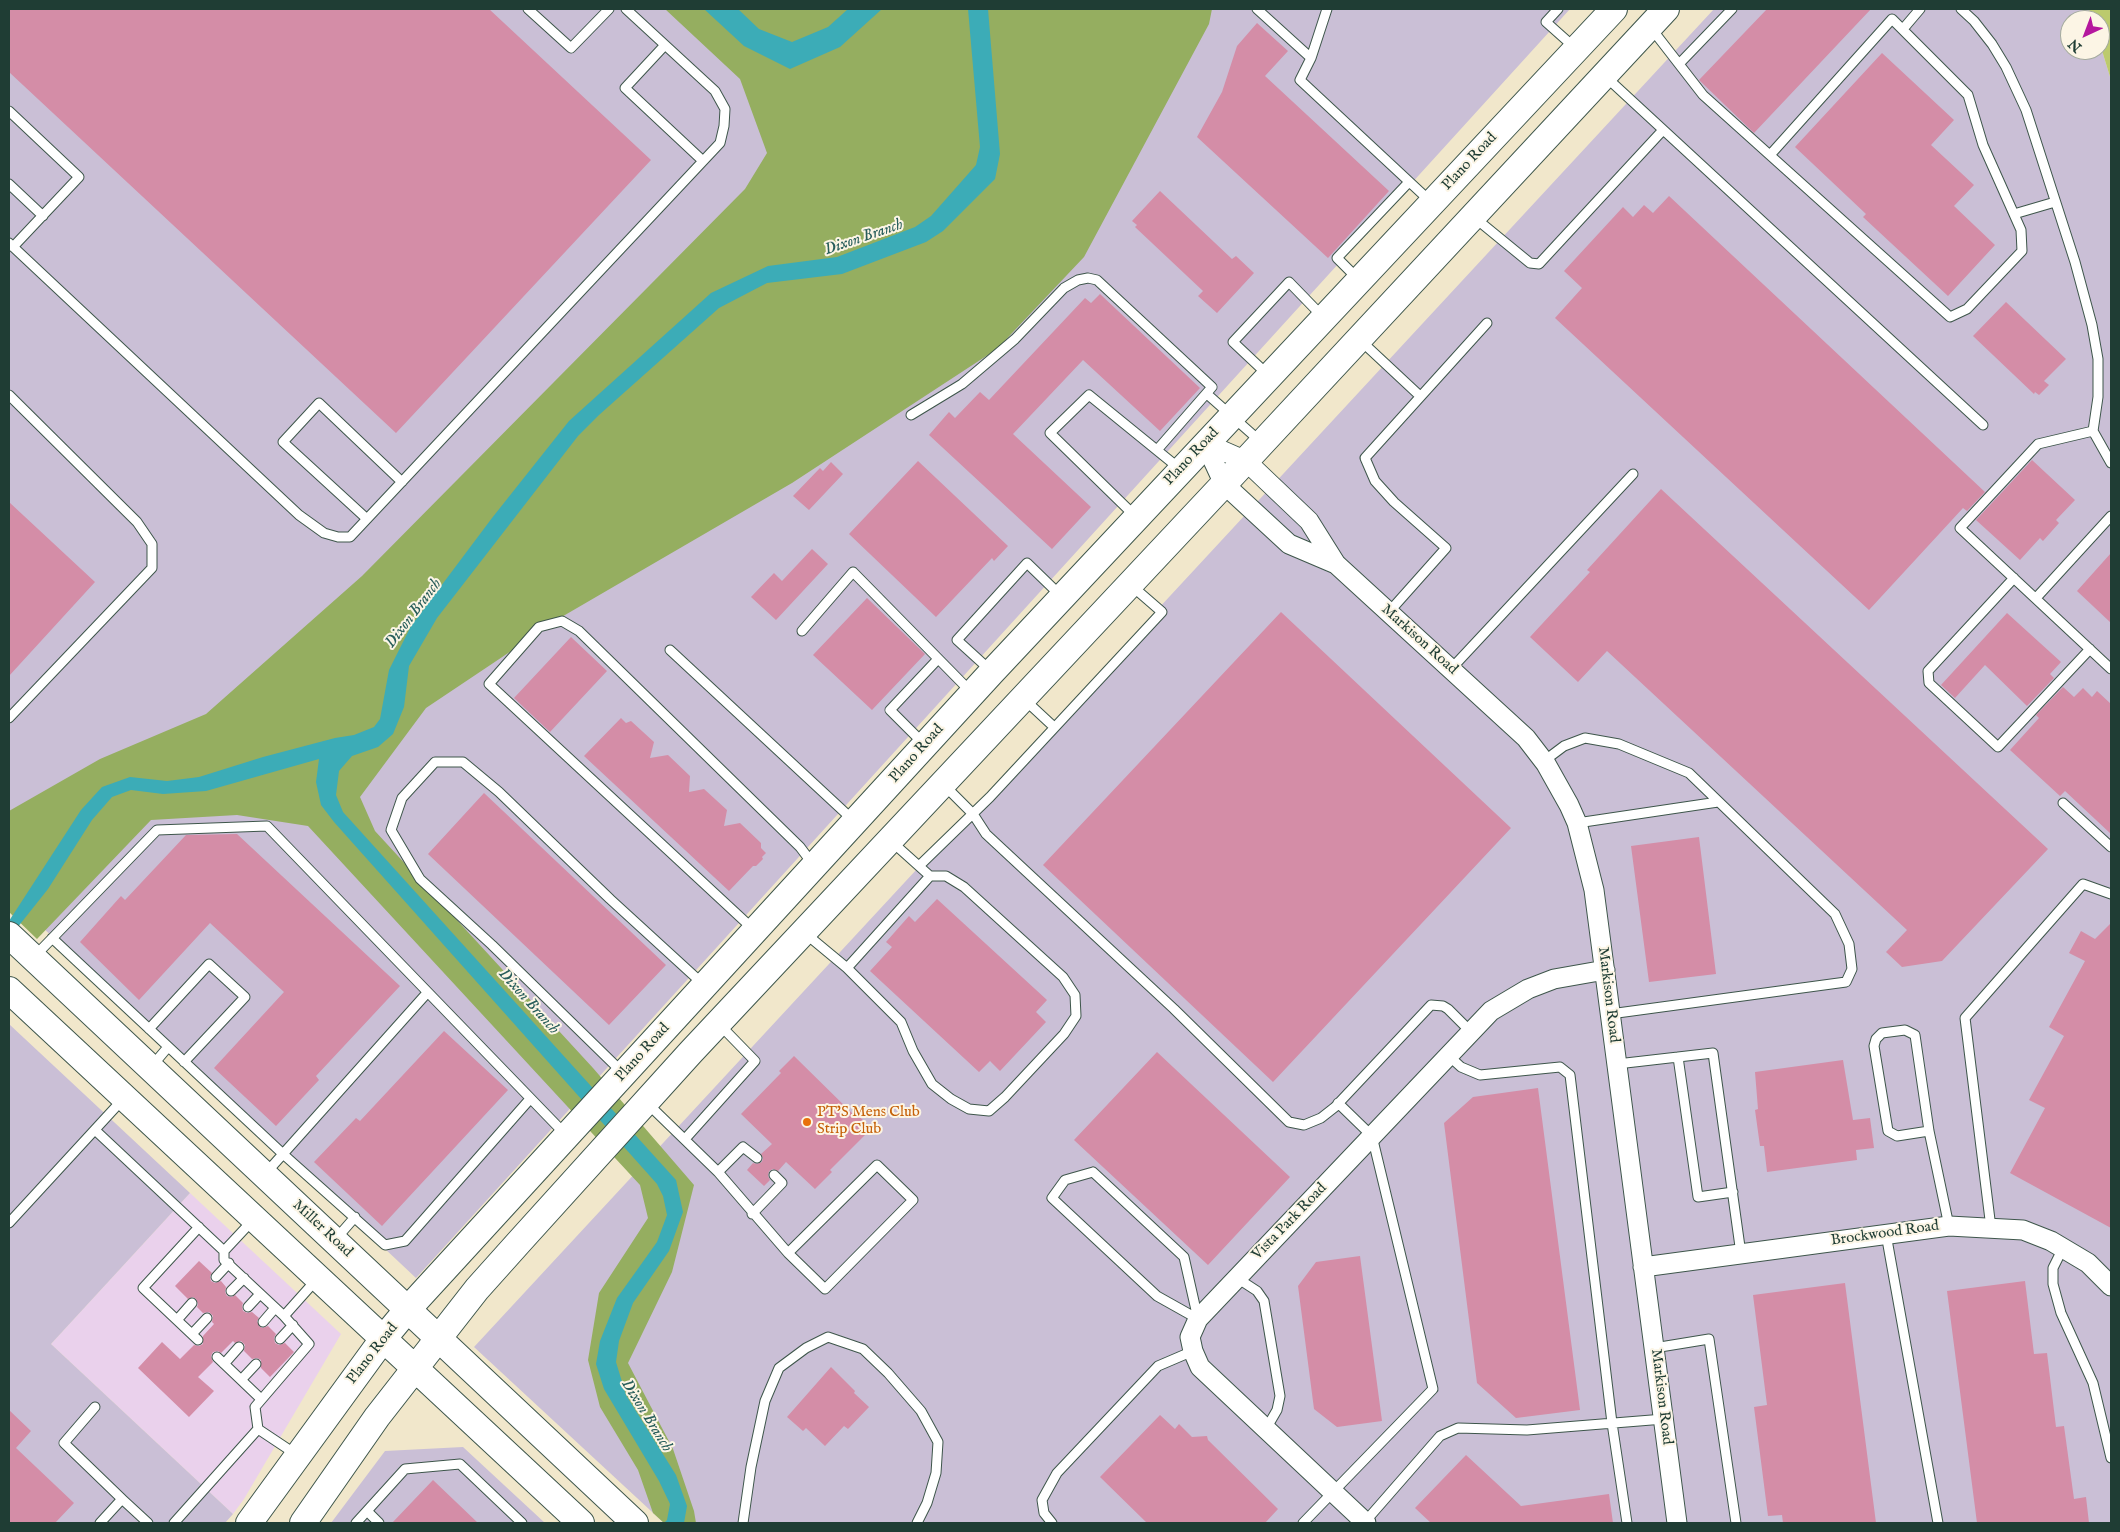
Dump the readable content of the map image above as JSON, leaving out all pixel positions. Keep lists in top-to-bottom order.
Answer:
{
  "streets": {
    "main road": ["Plano Road", "Miller Road"],
    "street": ["Markison Road", "Vista Park Road", "Brockwood Road"]
  },
  "crossings": [
    ["Plano Road", "Markison Road"],
    ["Plano Road", "Miller Road"],
    ["Markison Road", "Vista Park Road"],
    ["Markison Road", "Brockwood Road"]
  ],
  "water": ["Dixon Branch"],
  "places": ["PT'S Mens Club Strip Club"],
  "north": "bottom left"
}
